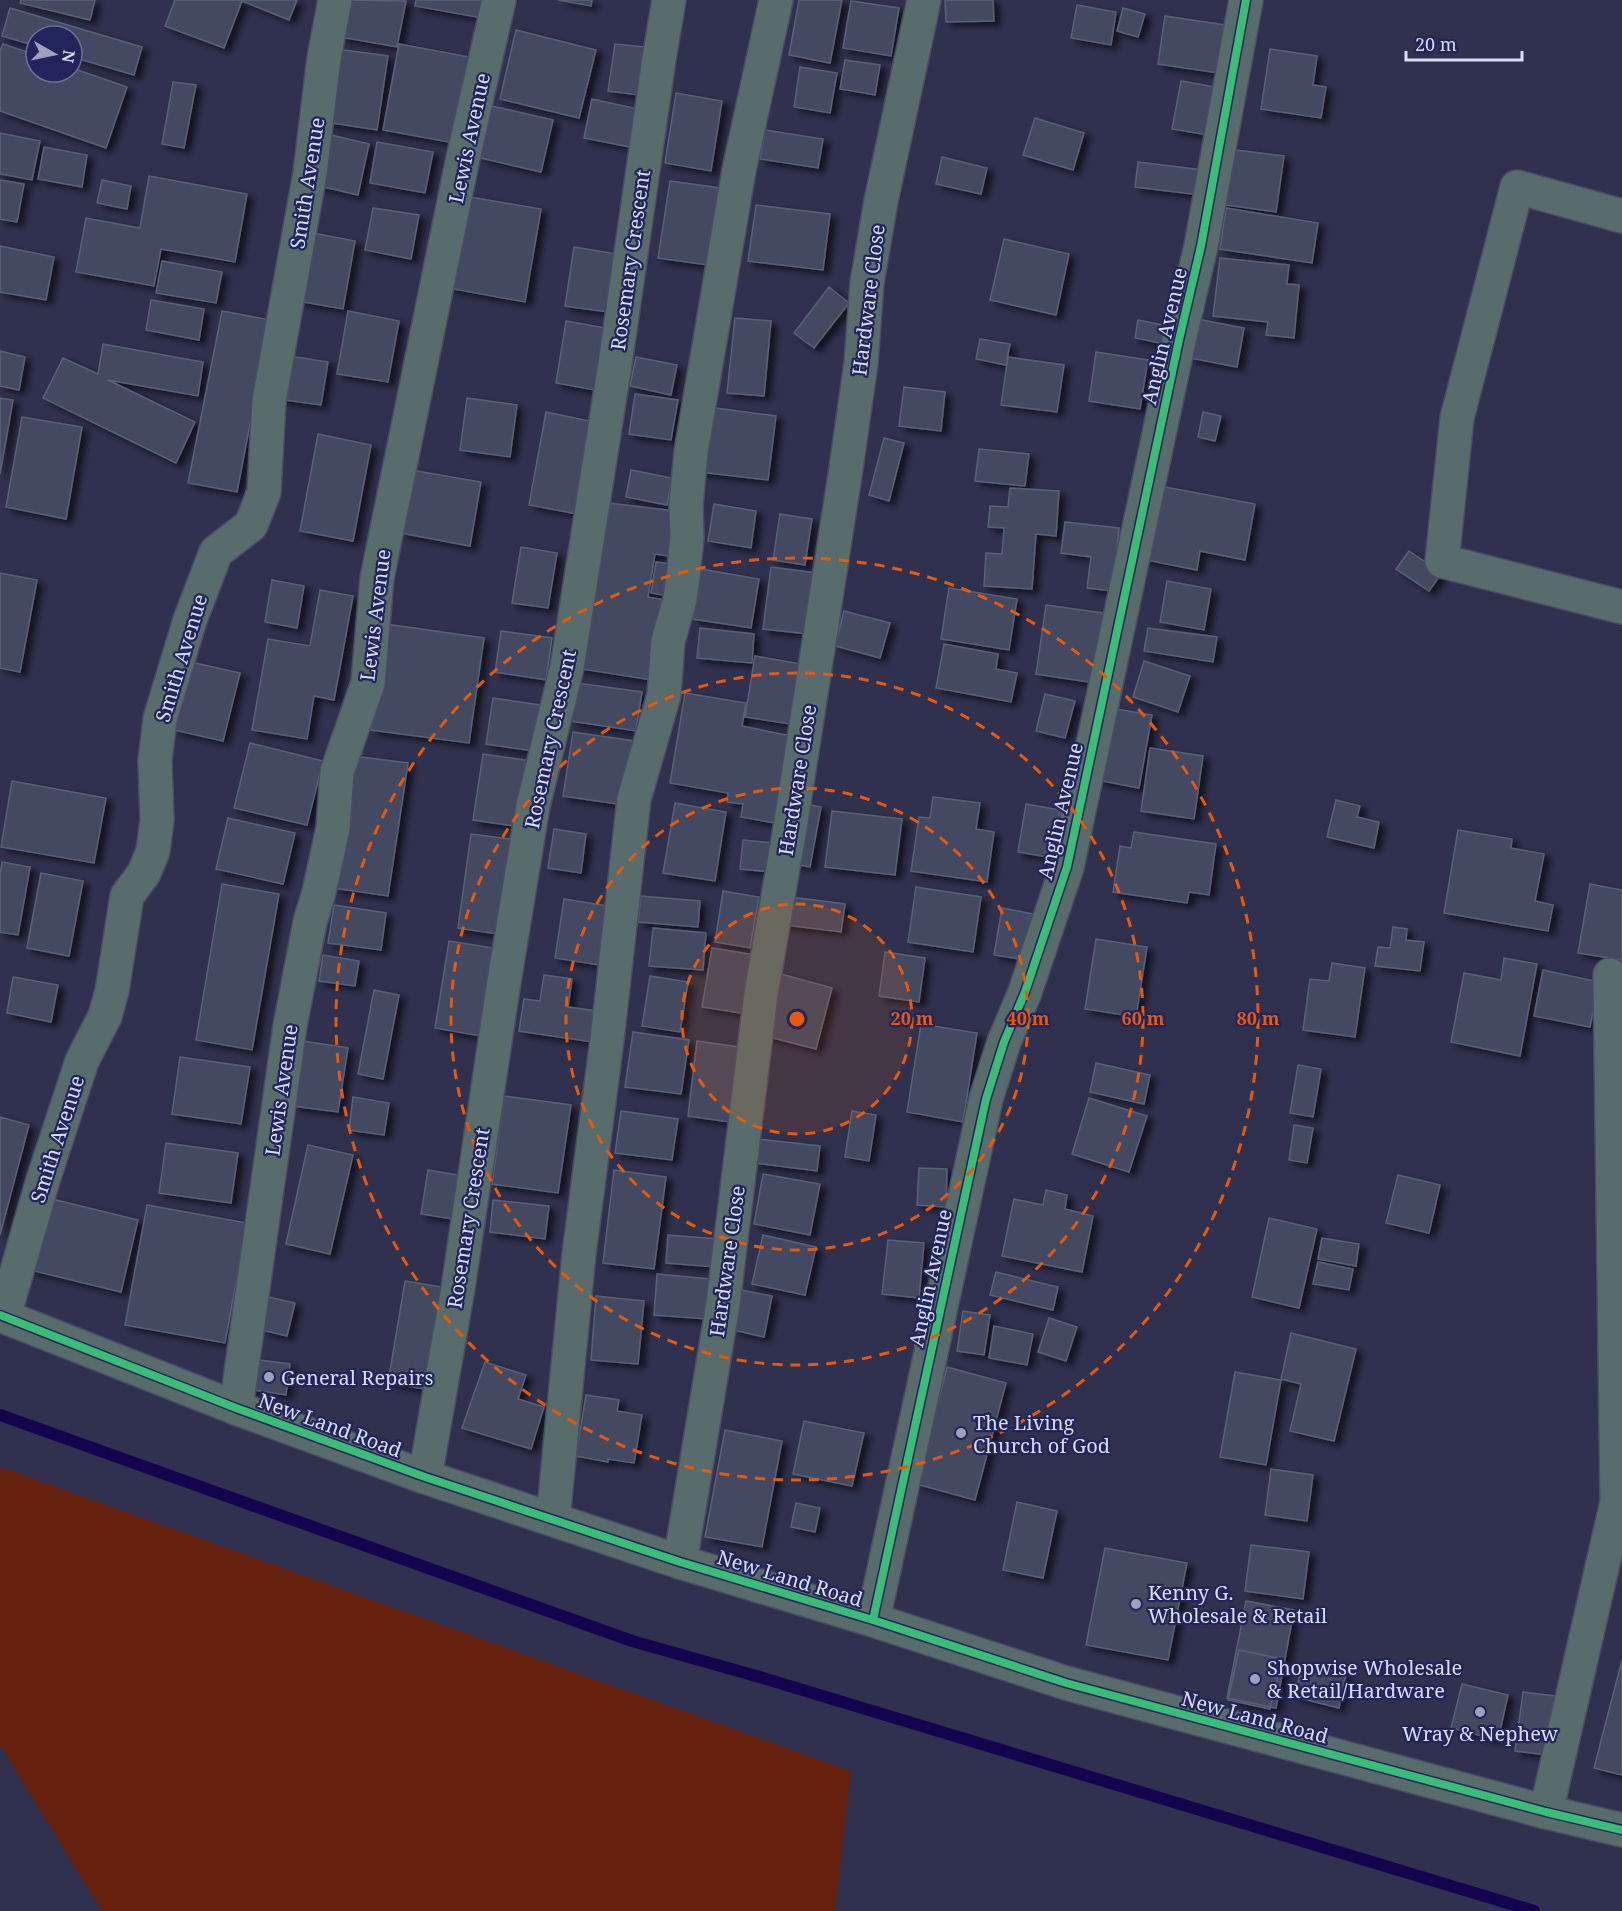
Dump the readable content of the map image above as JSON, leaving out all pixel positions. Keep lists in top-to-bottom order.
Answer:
{
  "streets": {
    "street": [
      "Lewis Avenue",
      "Smith Avenue",
      "Rosemary Crescent",
      "Hardware Close",
      "Anglin Avenue",
      "New Land Road"
    ]
  },
  "crossings": [
    ["Lewis Avenue", "New Land Road"],
    ["Smith Avenue", "New Land Road"],
    ["Rosemary Crescent", "New Land Road"],
    ["Hardware Close", "New Land Road"],
    ["Anglin Avenue", "New Land Road"]
  ],
  "places": [
    "General Repairs",
    "The Living Church of God",
    "Kenny G. Wholesale & Retail",
    "Shopwise Wholesale & Retail/Hardware",
    "Wray & Nephew"
  ],
  "scale_bar": "20 m",
  "north": "right",
  "rings": [
    "20 m",
    "40 m",
    "60 m",
    "80 m"
  ]
}
